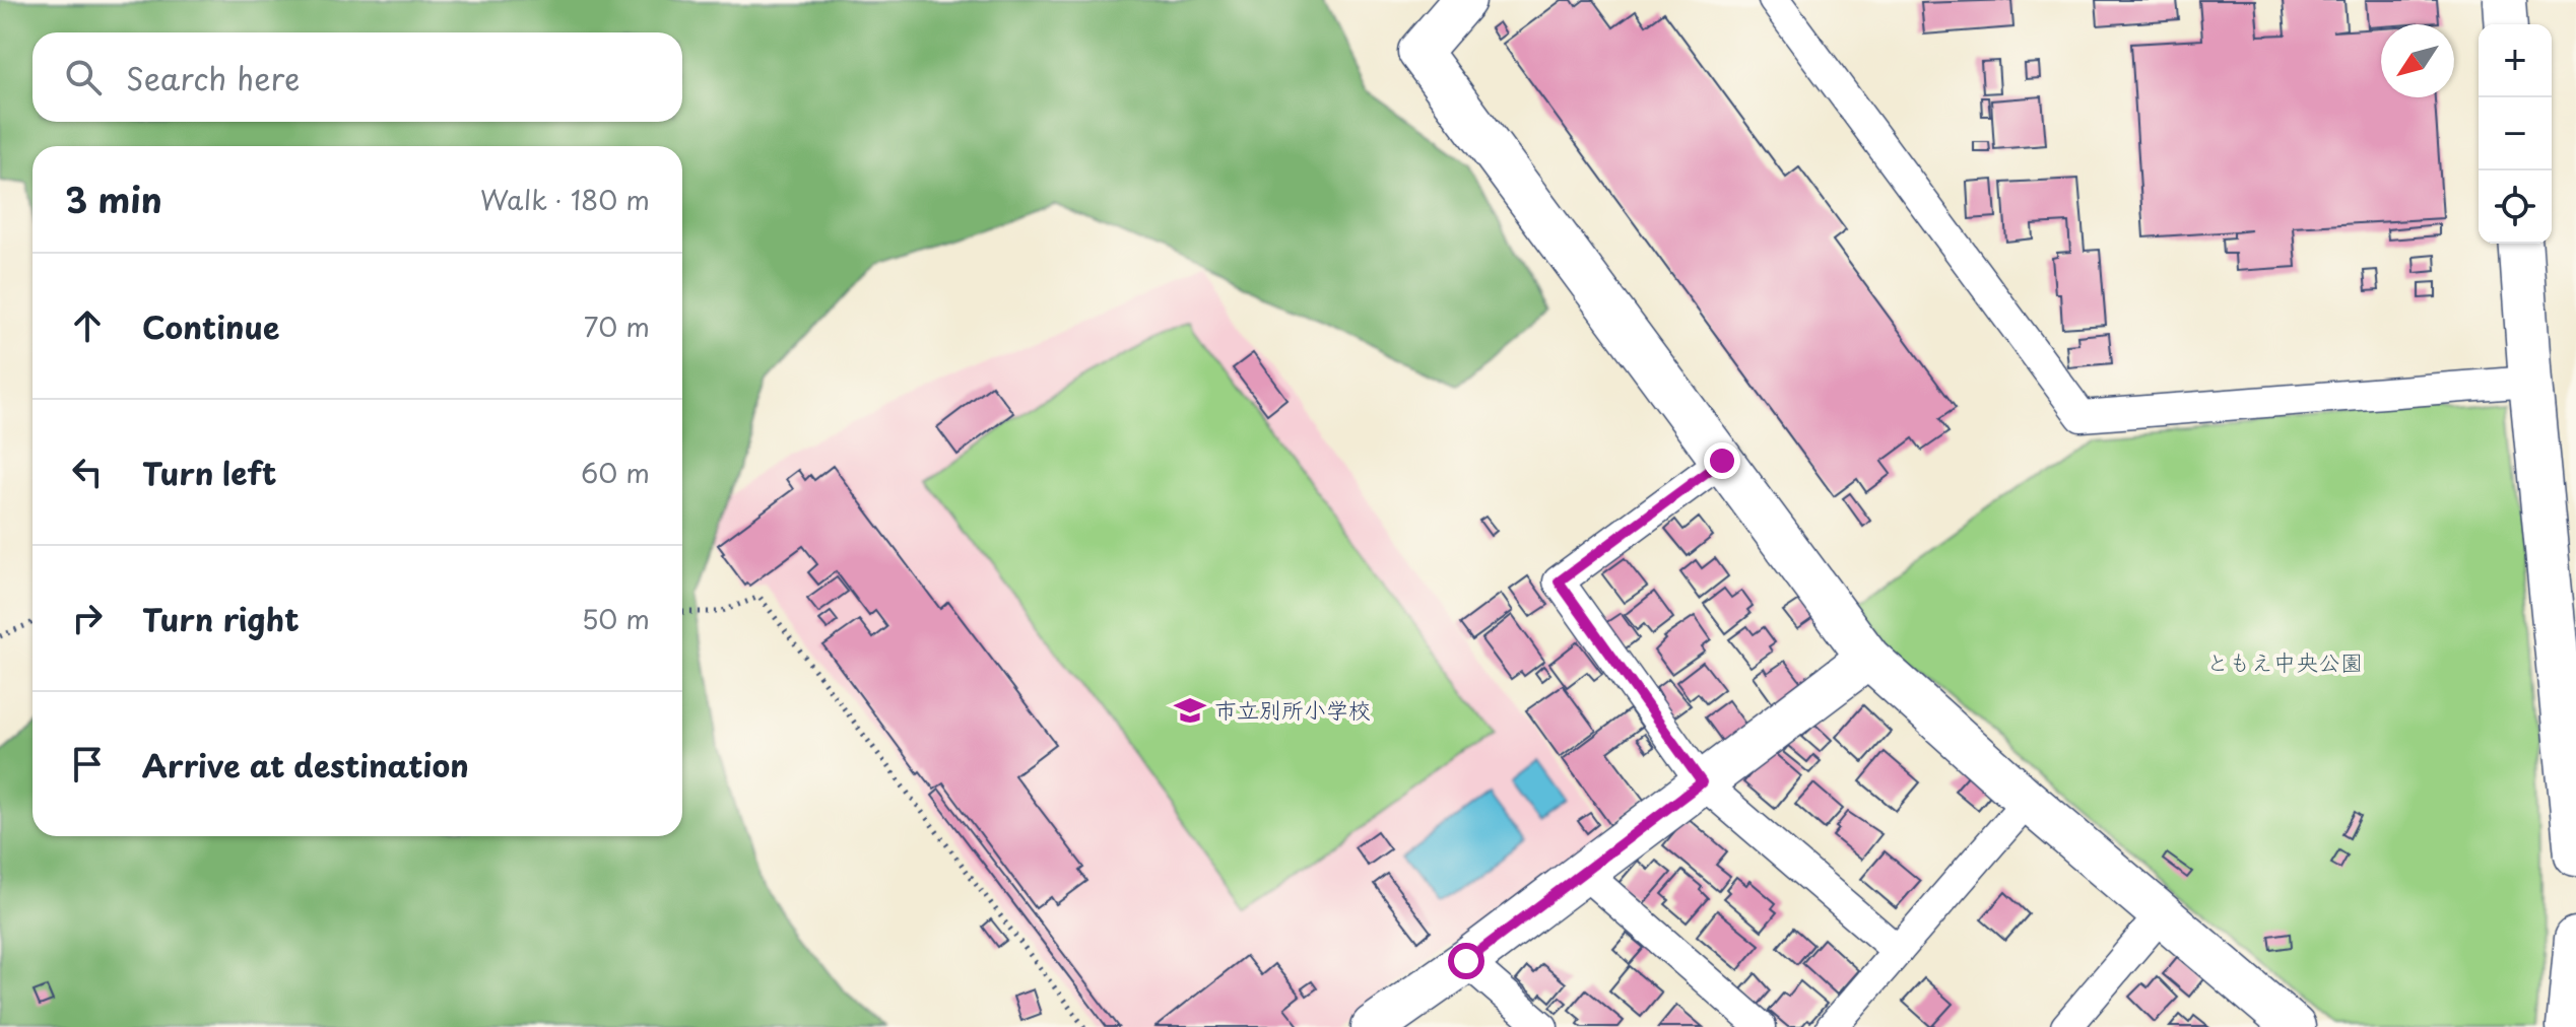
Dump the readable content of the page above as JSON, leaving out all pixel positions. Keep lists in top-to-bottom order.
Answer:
{
  "parks": ["ともえ中央公園"],
  "places": {
    "school or university": ["市立別所小学校"]
  },
  "north": "bottom left",
  "page": {
    "map_buttons": ["+", "−"],
    "search": "Search here",
    "heading": ["3 min", "Walk · 180 m"],
    "list": [
      ["Continue", "70 m"],
      ["Turn left", "60 m"],
      ["Turn right", "50 m"],
      "Arrive at destination"
    ]
  }
}
